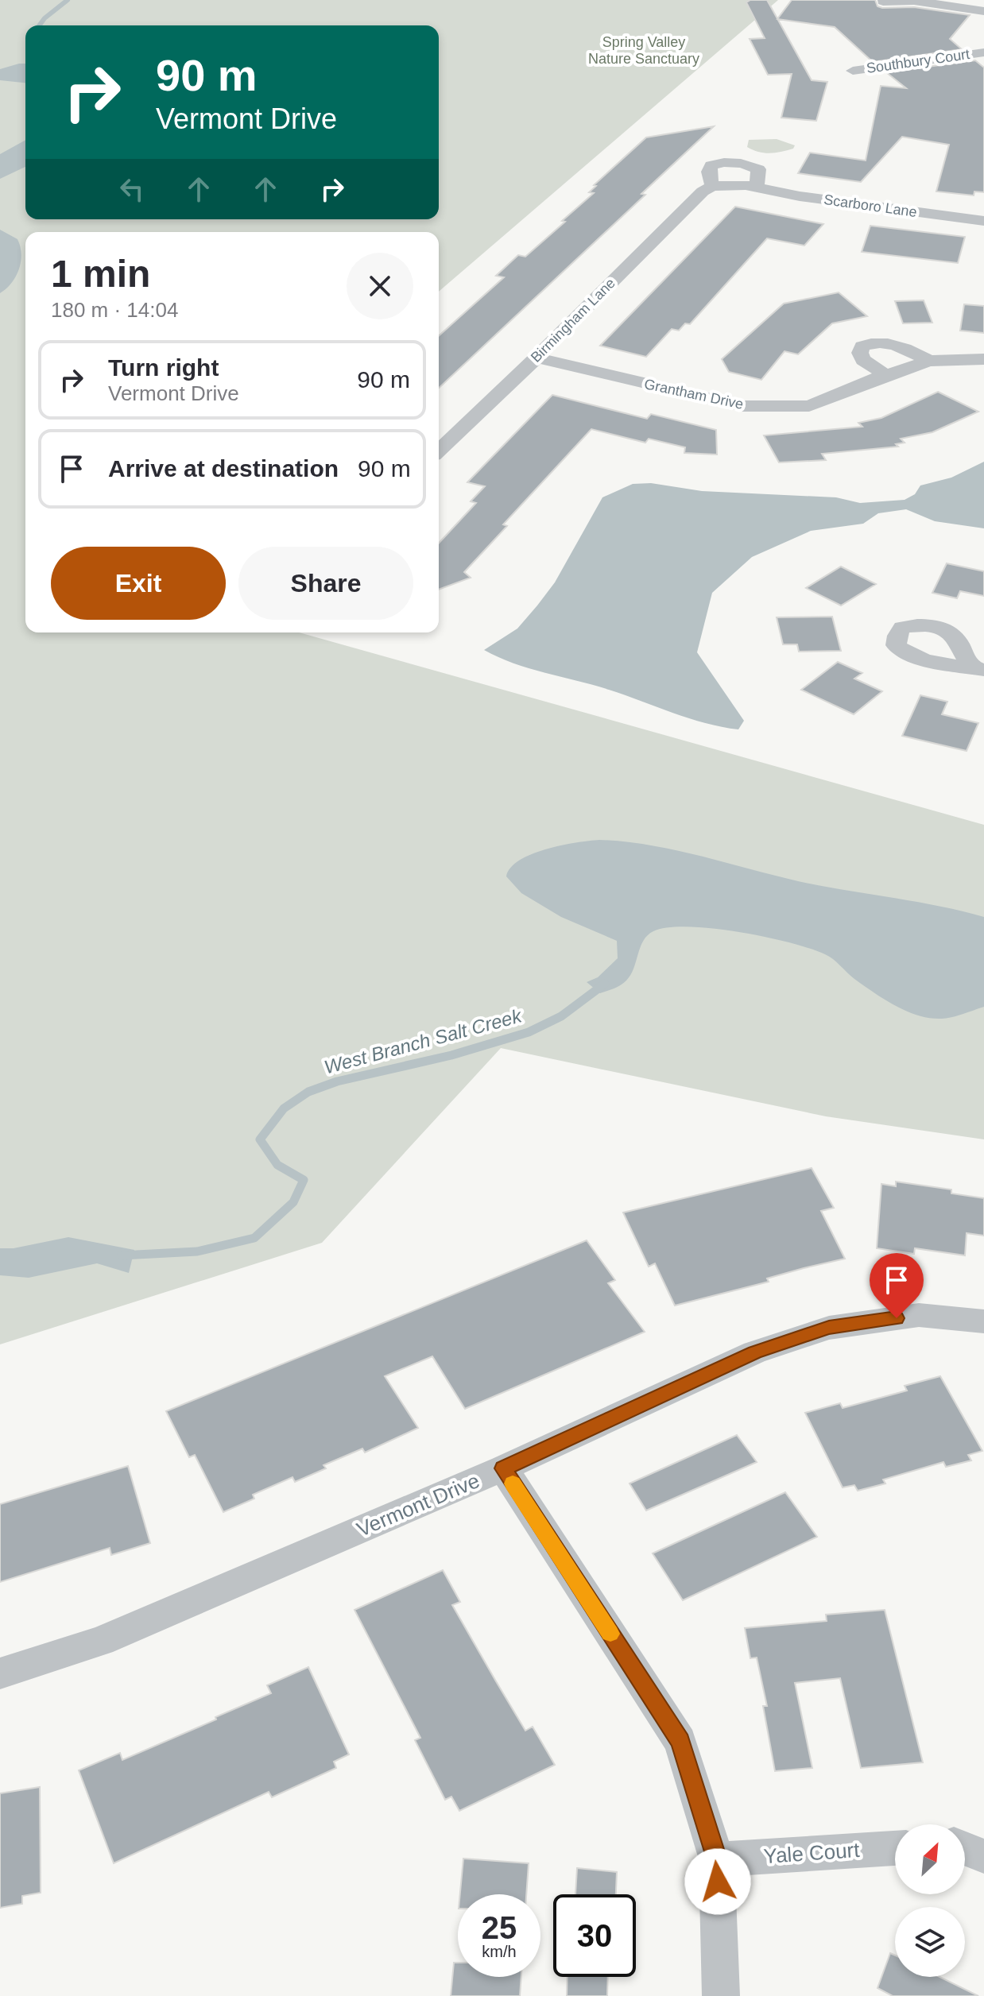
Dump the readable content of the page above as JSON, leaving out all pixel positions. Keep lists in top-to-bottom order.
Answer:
{
  "streets": {
    "street": [
      "Southbury Court",
      "Scarboro Lane",
      "Birmingham Lane",
      "Grantham Drive",
      "Vermont Drive",
      "Yale Court"
    ]
  },
  "crossings": [
    ["Scarboro Lane", "Birmingham Lane"],
    ["Birmingham Lane", "Grantham Drive"]
  ],
  "water": ["West Branch Salt Creek"],
  "parks": ["Spring Valley Nature Sanctuary"],
  "north": "top right",
  "page": {
    "turn": ["90 m", "Vermont Drive"],
    "heading": ["1 min", "180 m · 14:04"],
    "list": [
      {
        "name": "Turn right",
        "note": "Vermont Drive",
        "value": "90 m"
      },
      {
        "name": "Arrive at destination",
        "value": "90 m"
      }
    ],
    "buttons": ["Exit", "Share"],
    "speed": "25 km/h",
    "limit": "30"
  }
}
